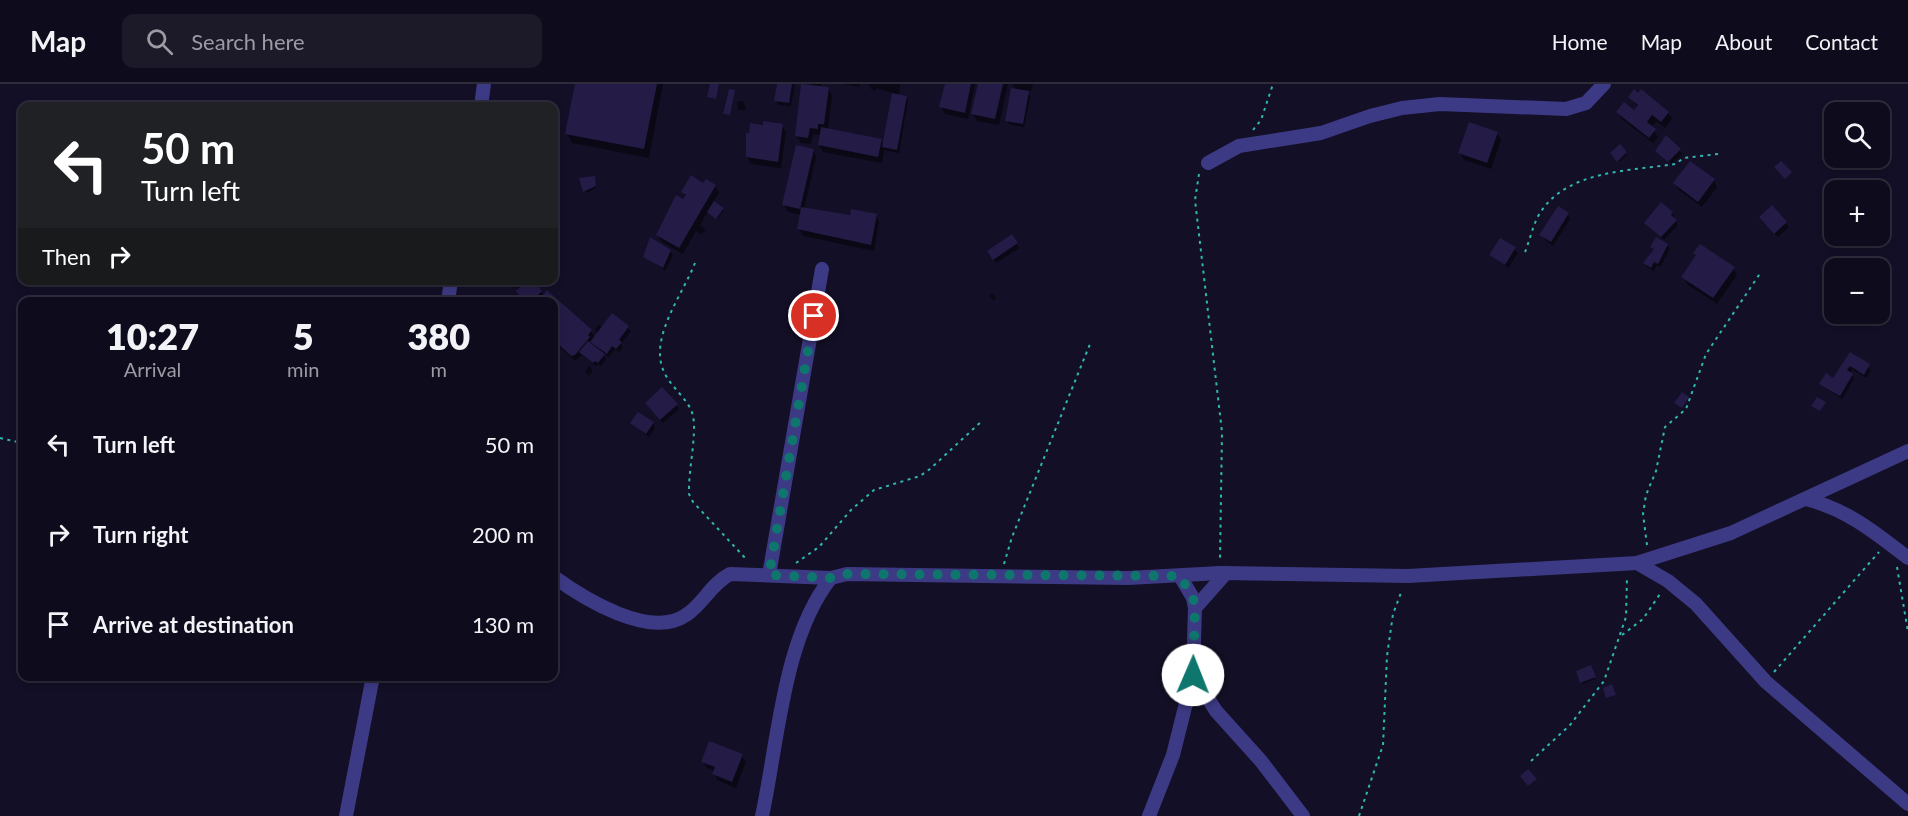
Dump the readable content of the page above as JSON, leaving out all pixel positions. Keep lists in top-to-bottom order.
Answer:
{
  "page": {
    "header": "Map",
    "search": "Search here",
    "nav": [
      "Home",
      "Map",
      "About",
      "Contact"
    ],
    "map_buttons": ["+", "−"],
    "turn": ["50 m", "Turn left"],
    "then": "Then",
    "eta": [
      "10:27",
      "Arrival",
      "5",
      "min",
      "380",
      "m"
    ],
    "list": [
      {
        "name": "Turn left",
        "value": "50 m"
      },
      {
        "name": "Turn right",
        "value": "200 m"
      },
      {
        "name": "Arrive at destination",
        "value": "130 m"
      }
    ]
  }
}
